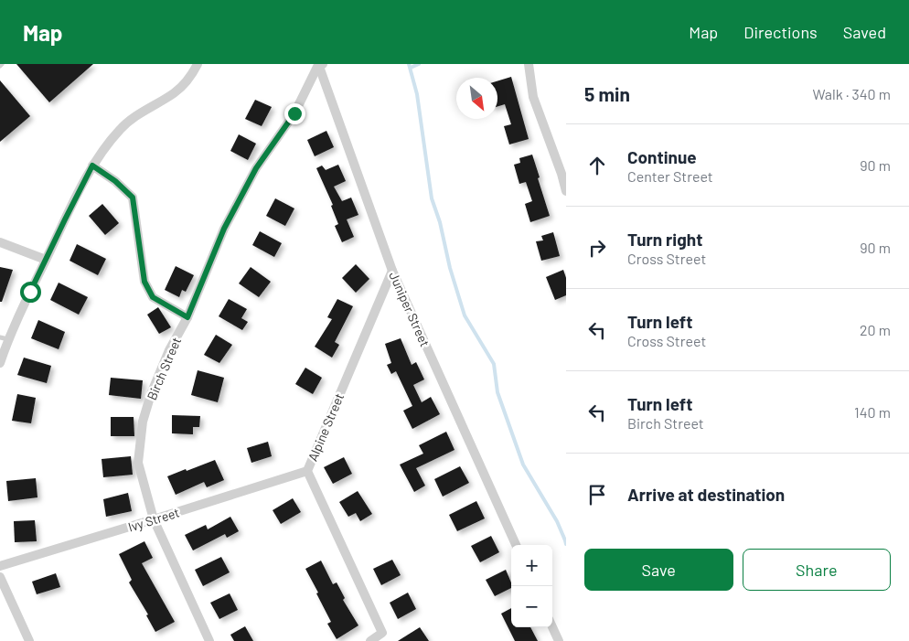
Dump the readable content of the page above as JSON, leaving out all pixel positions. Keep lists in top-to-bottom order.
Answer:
{
  "streets": {
    "street": [
      "Juniper Street",
      "Birch Street",
      "Alpine Street",
      "Ivy Street"
    ]
  },
  "crossings": [
    ["Juniper Street", "Birch Street"],
    ["Juniper Street", "Alpine Street"],
    ["Birch Street", "Ivy Street"],
    ["Alpine Street", "Ivy Street"]
  ],
  "north": "bottom right",
  "page": {
    "header": "Map",
    "nav": ["Map", "Directions", "Saved"],
    "heading": ["5 min", "Walk · 340 m"],
    "list": [
      ["Continue", "Center Street", "90 m"],
      ["Turn right", "Cross Street", "90 m"],
      ["Turn left", "Cross Street", "20 m"],
      ["Turn left", "Birch Street", "140 m"],
      "Arrive at destination"
    ],
    "buttons": ["Save", "Share"],
    "map_buttons": ["+", "−"]
  }
}
